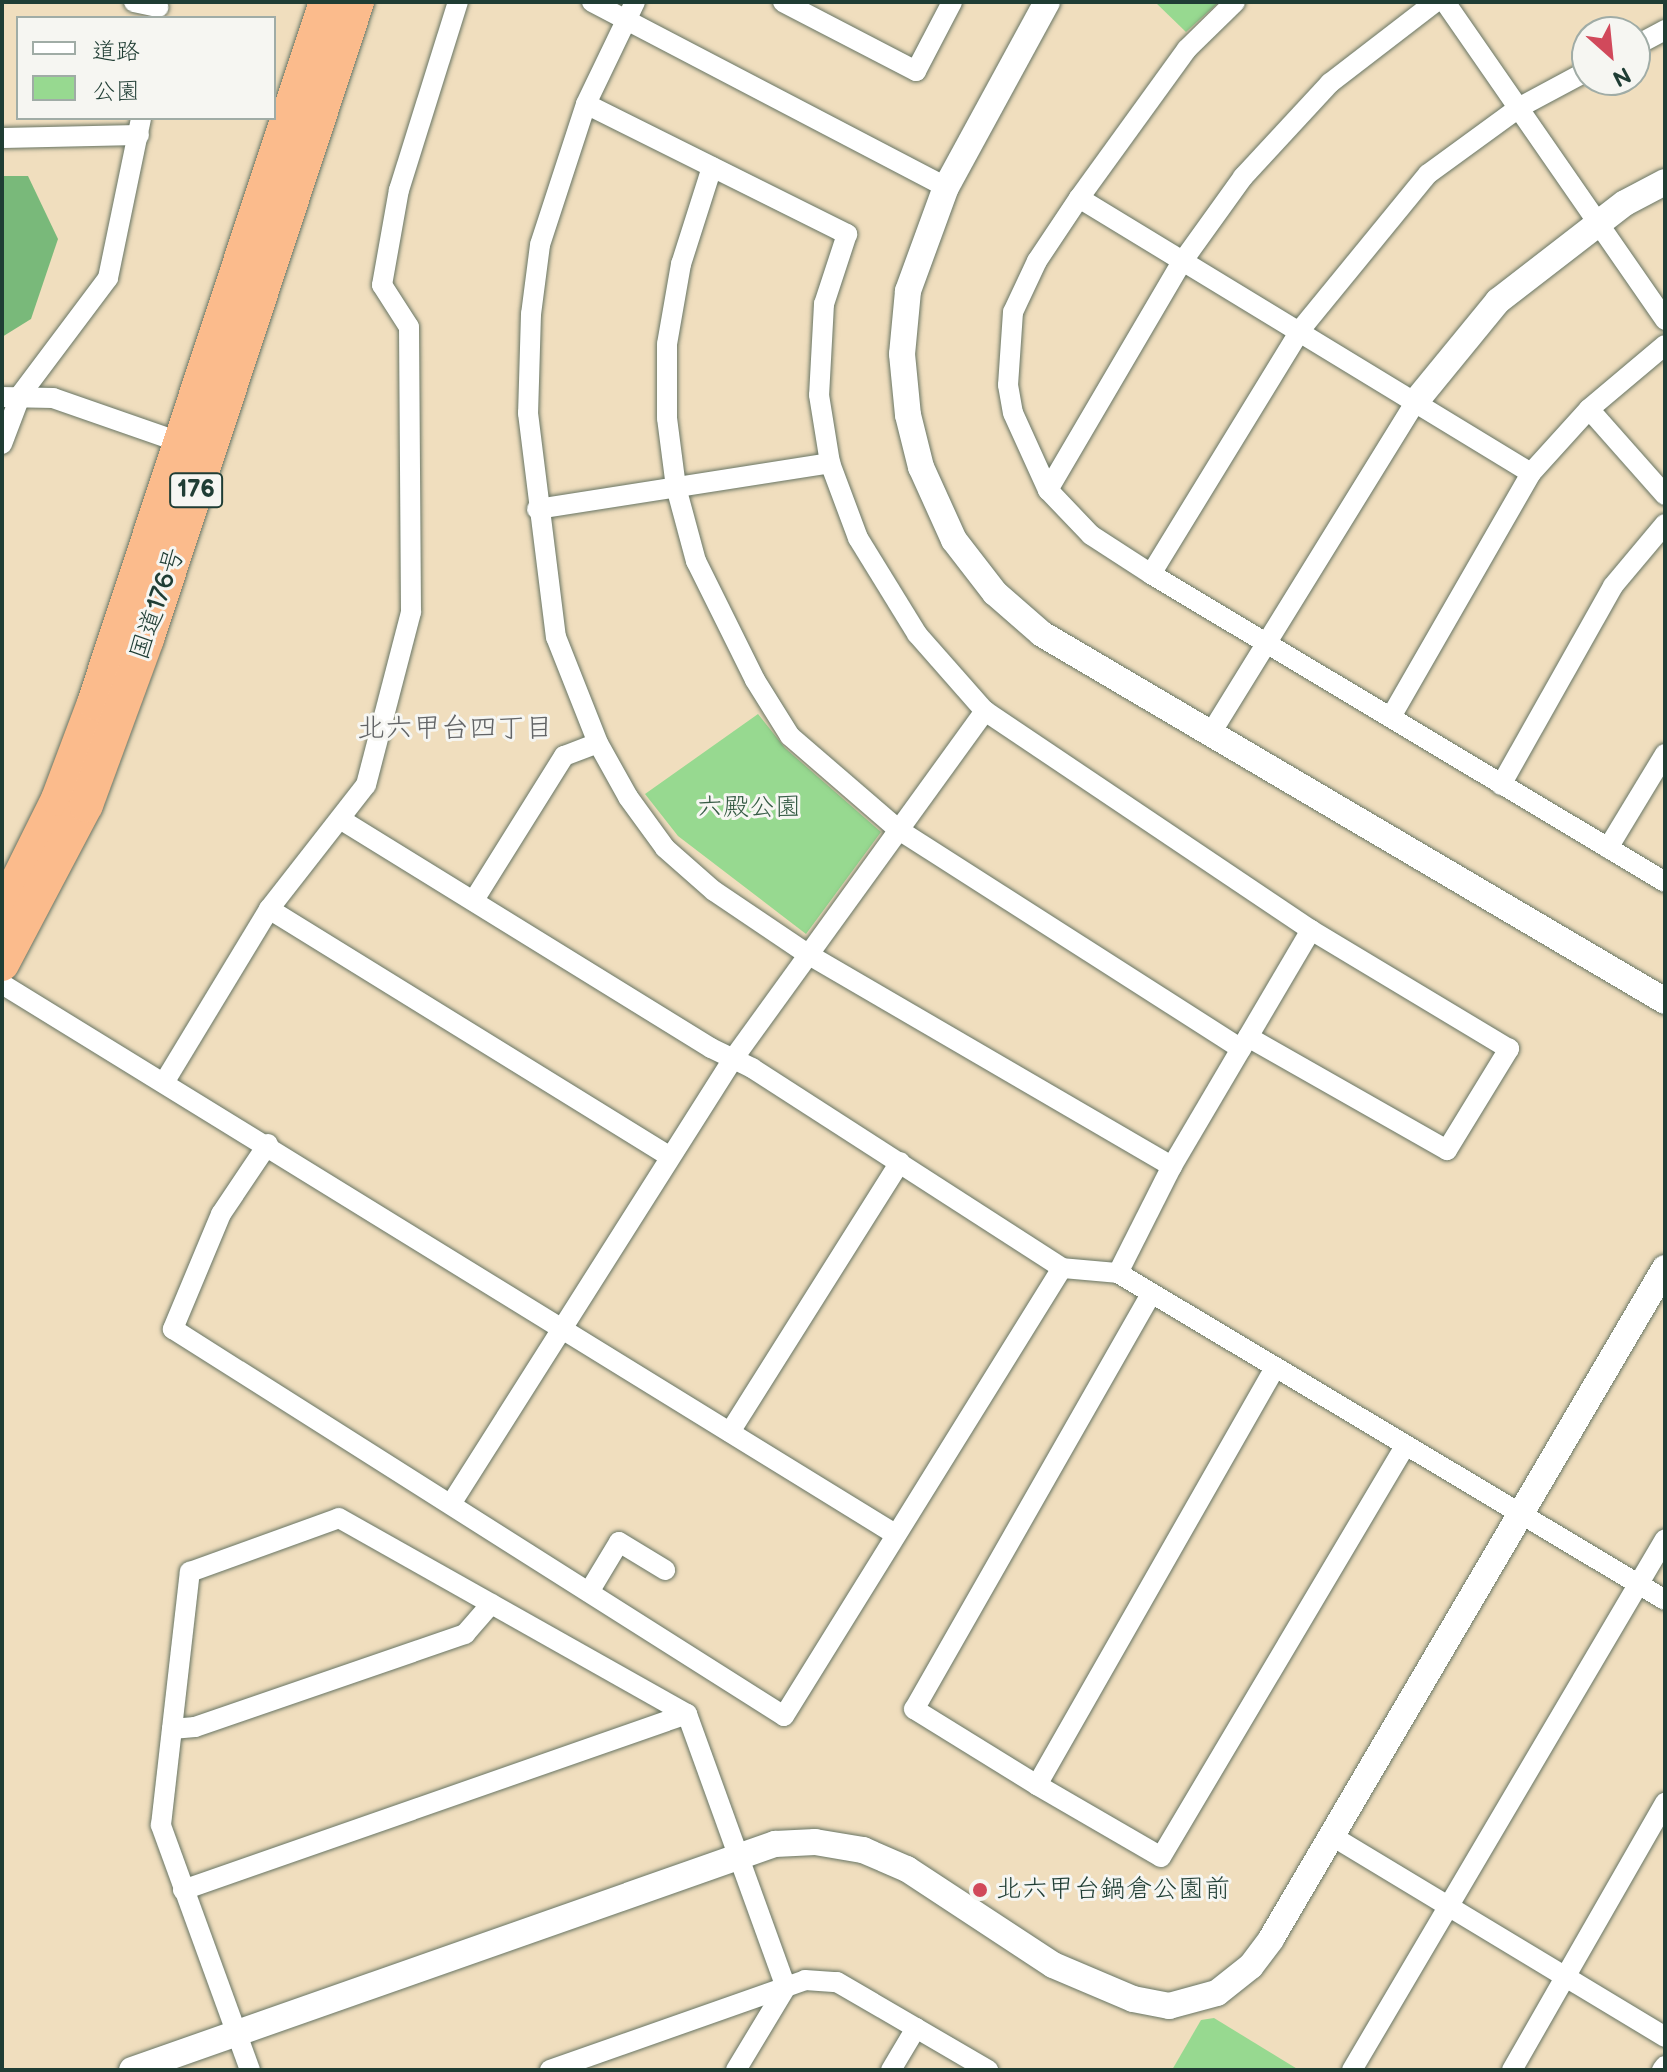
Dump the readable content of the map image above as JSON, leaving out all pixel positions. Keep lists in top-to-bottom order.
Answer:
{
  "streets": {
    "highway": ["176", "国道176号"]
  },
  "districts": ["北六甲台四丁目"],
  "parks": ["六殿公園"],
  "places": ["北六甲台鍋倉公園前"],
  "legend": ["道路", "公園"],
  "north": "bottom right"
}
